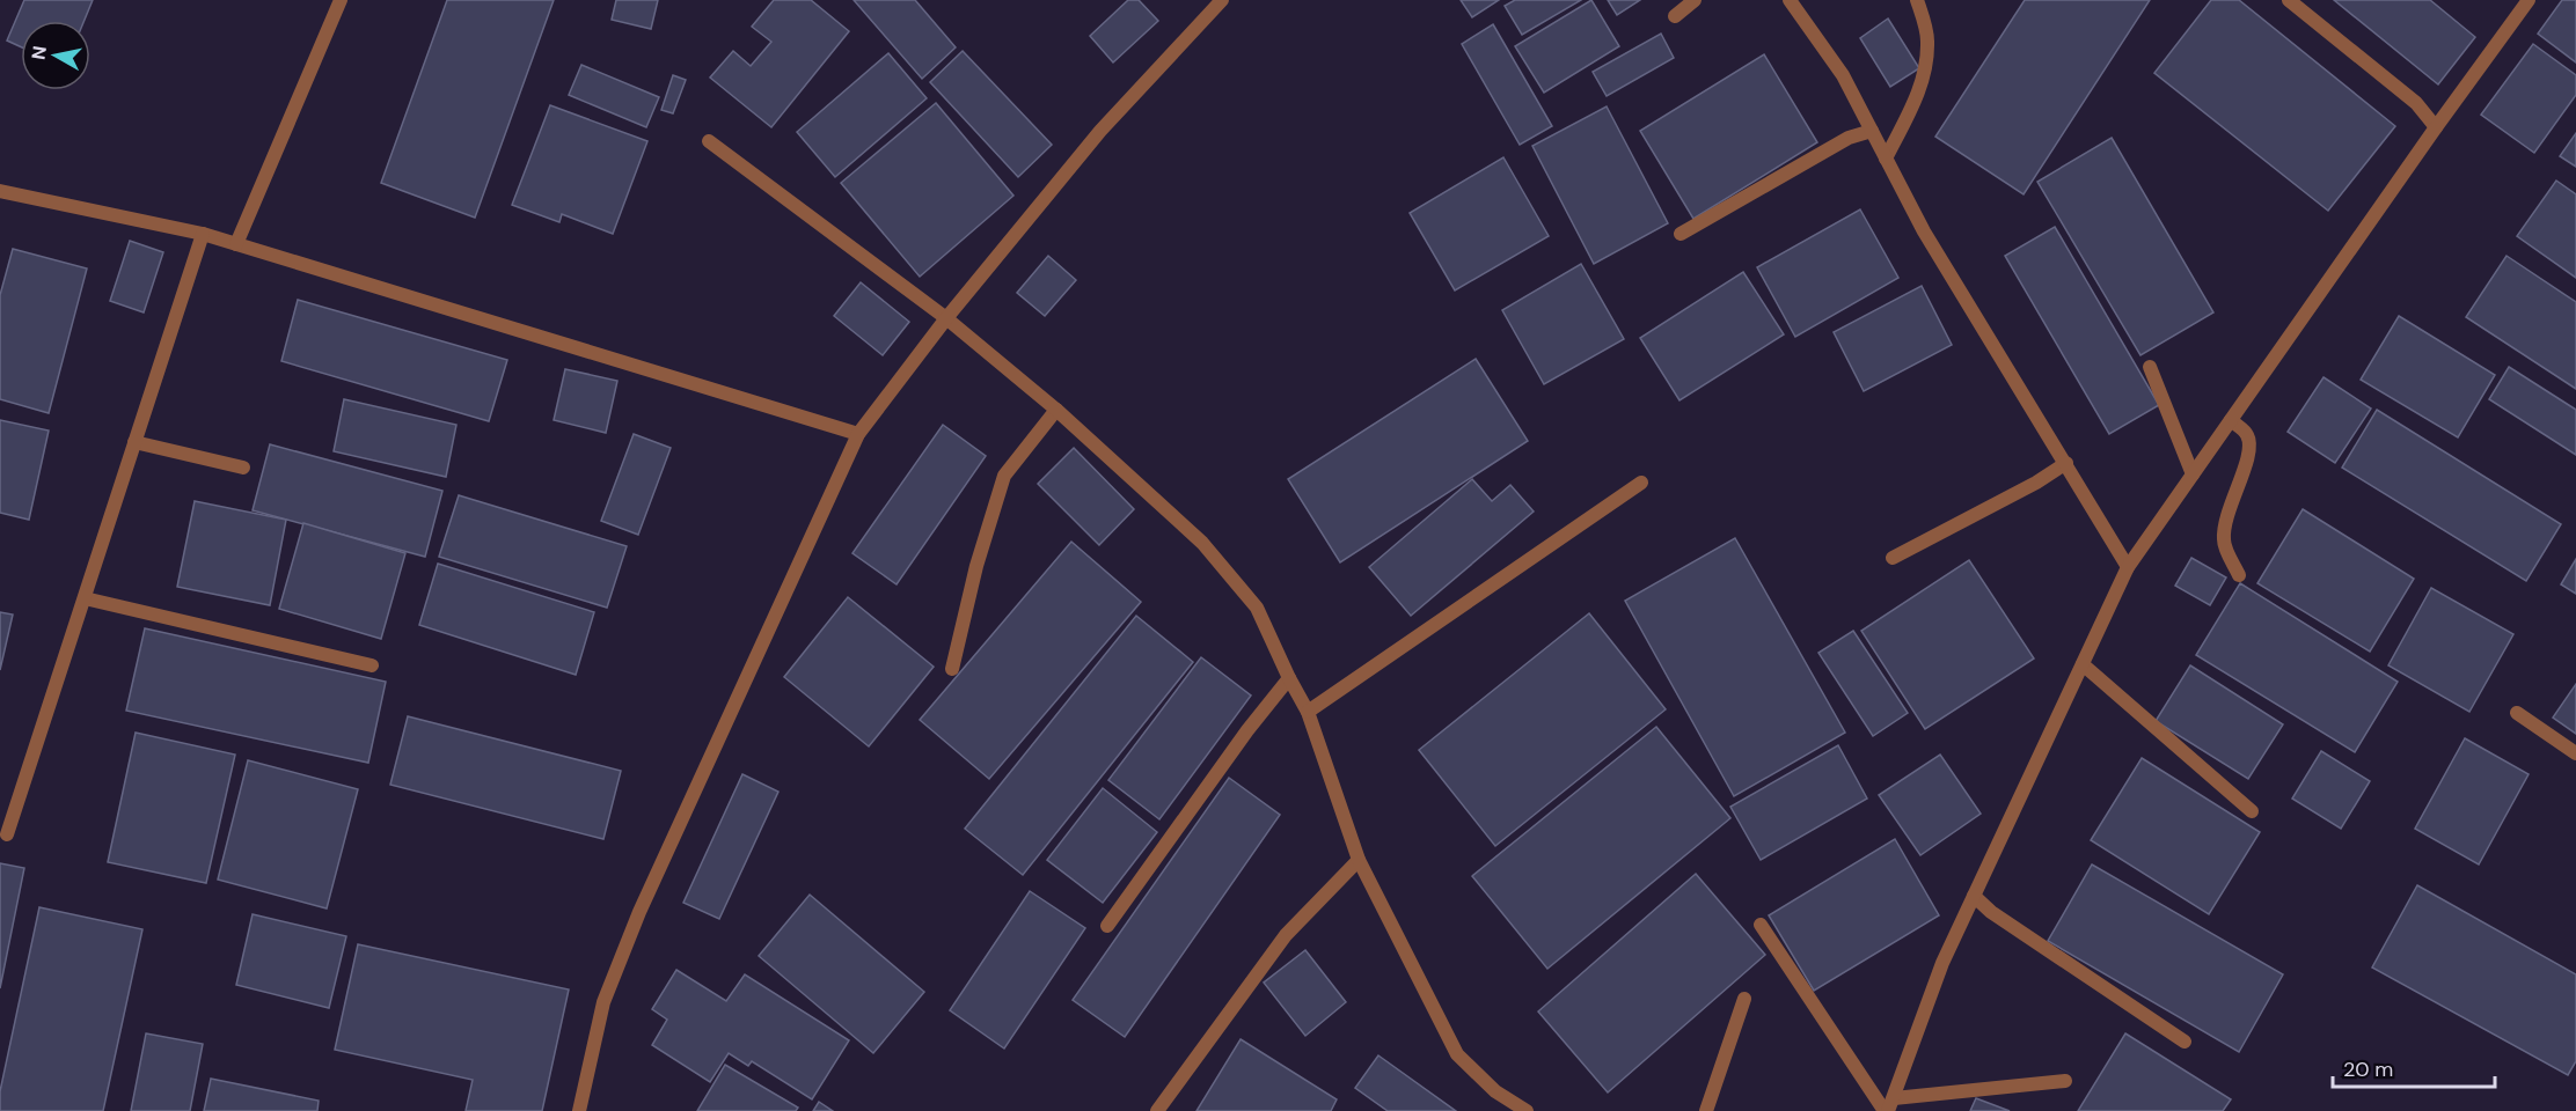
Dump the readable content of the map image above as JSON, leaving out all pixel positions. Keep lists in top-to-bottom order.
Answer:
{
  "scale_bar": "20 m",
  "north": "left"
}
